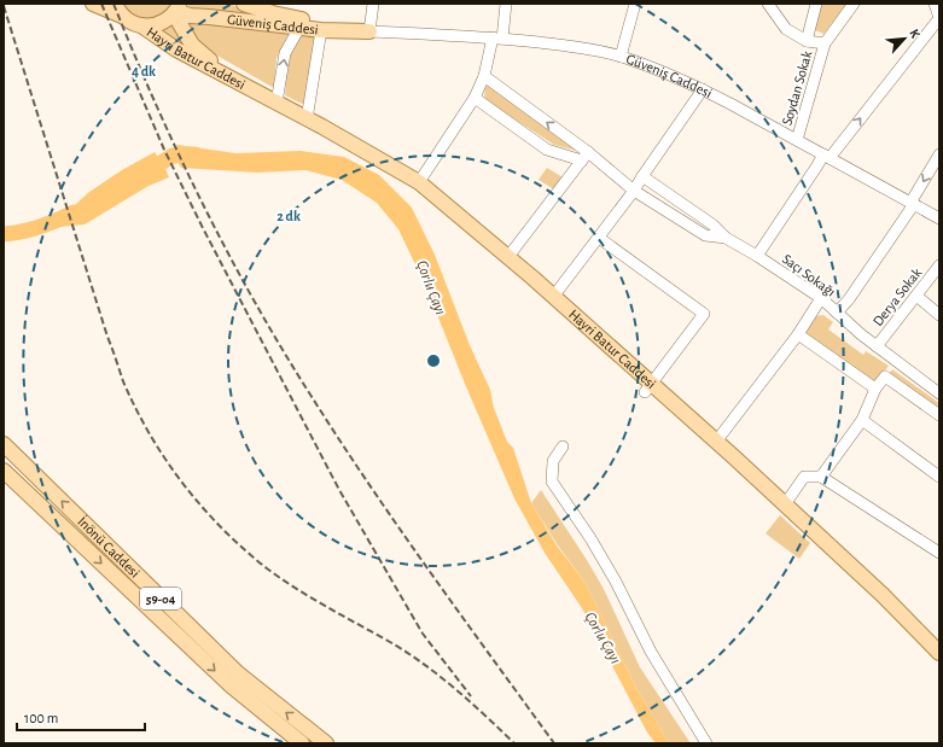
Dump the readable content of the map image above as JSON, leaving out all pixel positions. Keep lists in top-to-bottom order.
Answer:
{
  "streets": {
    "main road": [
      "Güveniş Caddesi",
      "Hayri Batur Caddesi",
      "İnönü Caddesi",
      "59-04"
    ],
    "street": ["Soydan Sokak", "Saçı Sokağı", "Derya Sokak"]
  },
  "crossings": [
    ["Güveniş Caddesi", "Hayri Batur Caddesi"],
    ["Güveniş Caddesi", "Soydan Sokak"],
    ["Saçı Sokağı", "Derya Sokak"]
  ],
  "water": ["Çorlu Çayı"],
  "scale_bar": "100 m",
  "north": "top right",
  "rings": ["4 dk", "2 dk"]
}
